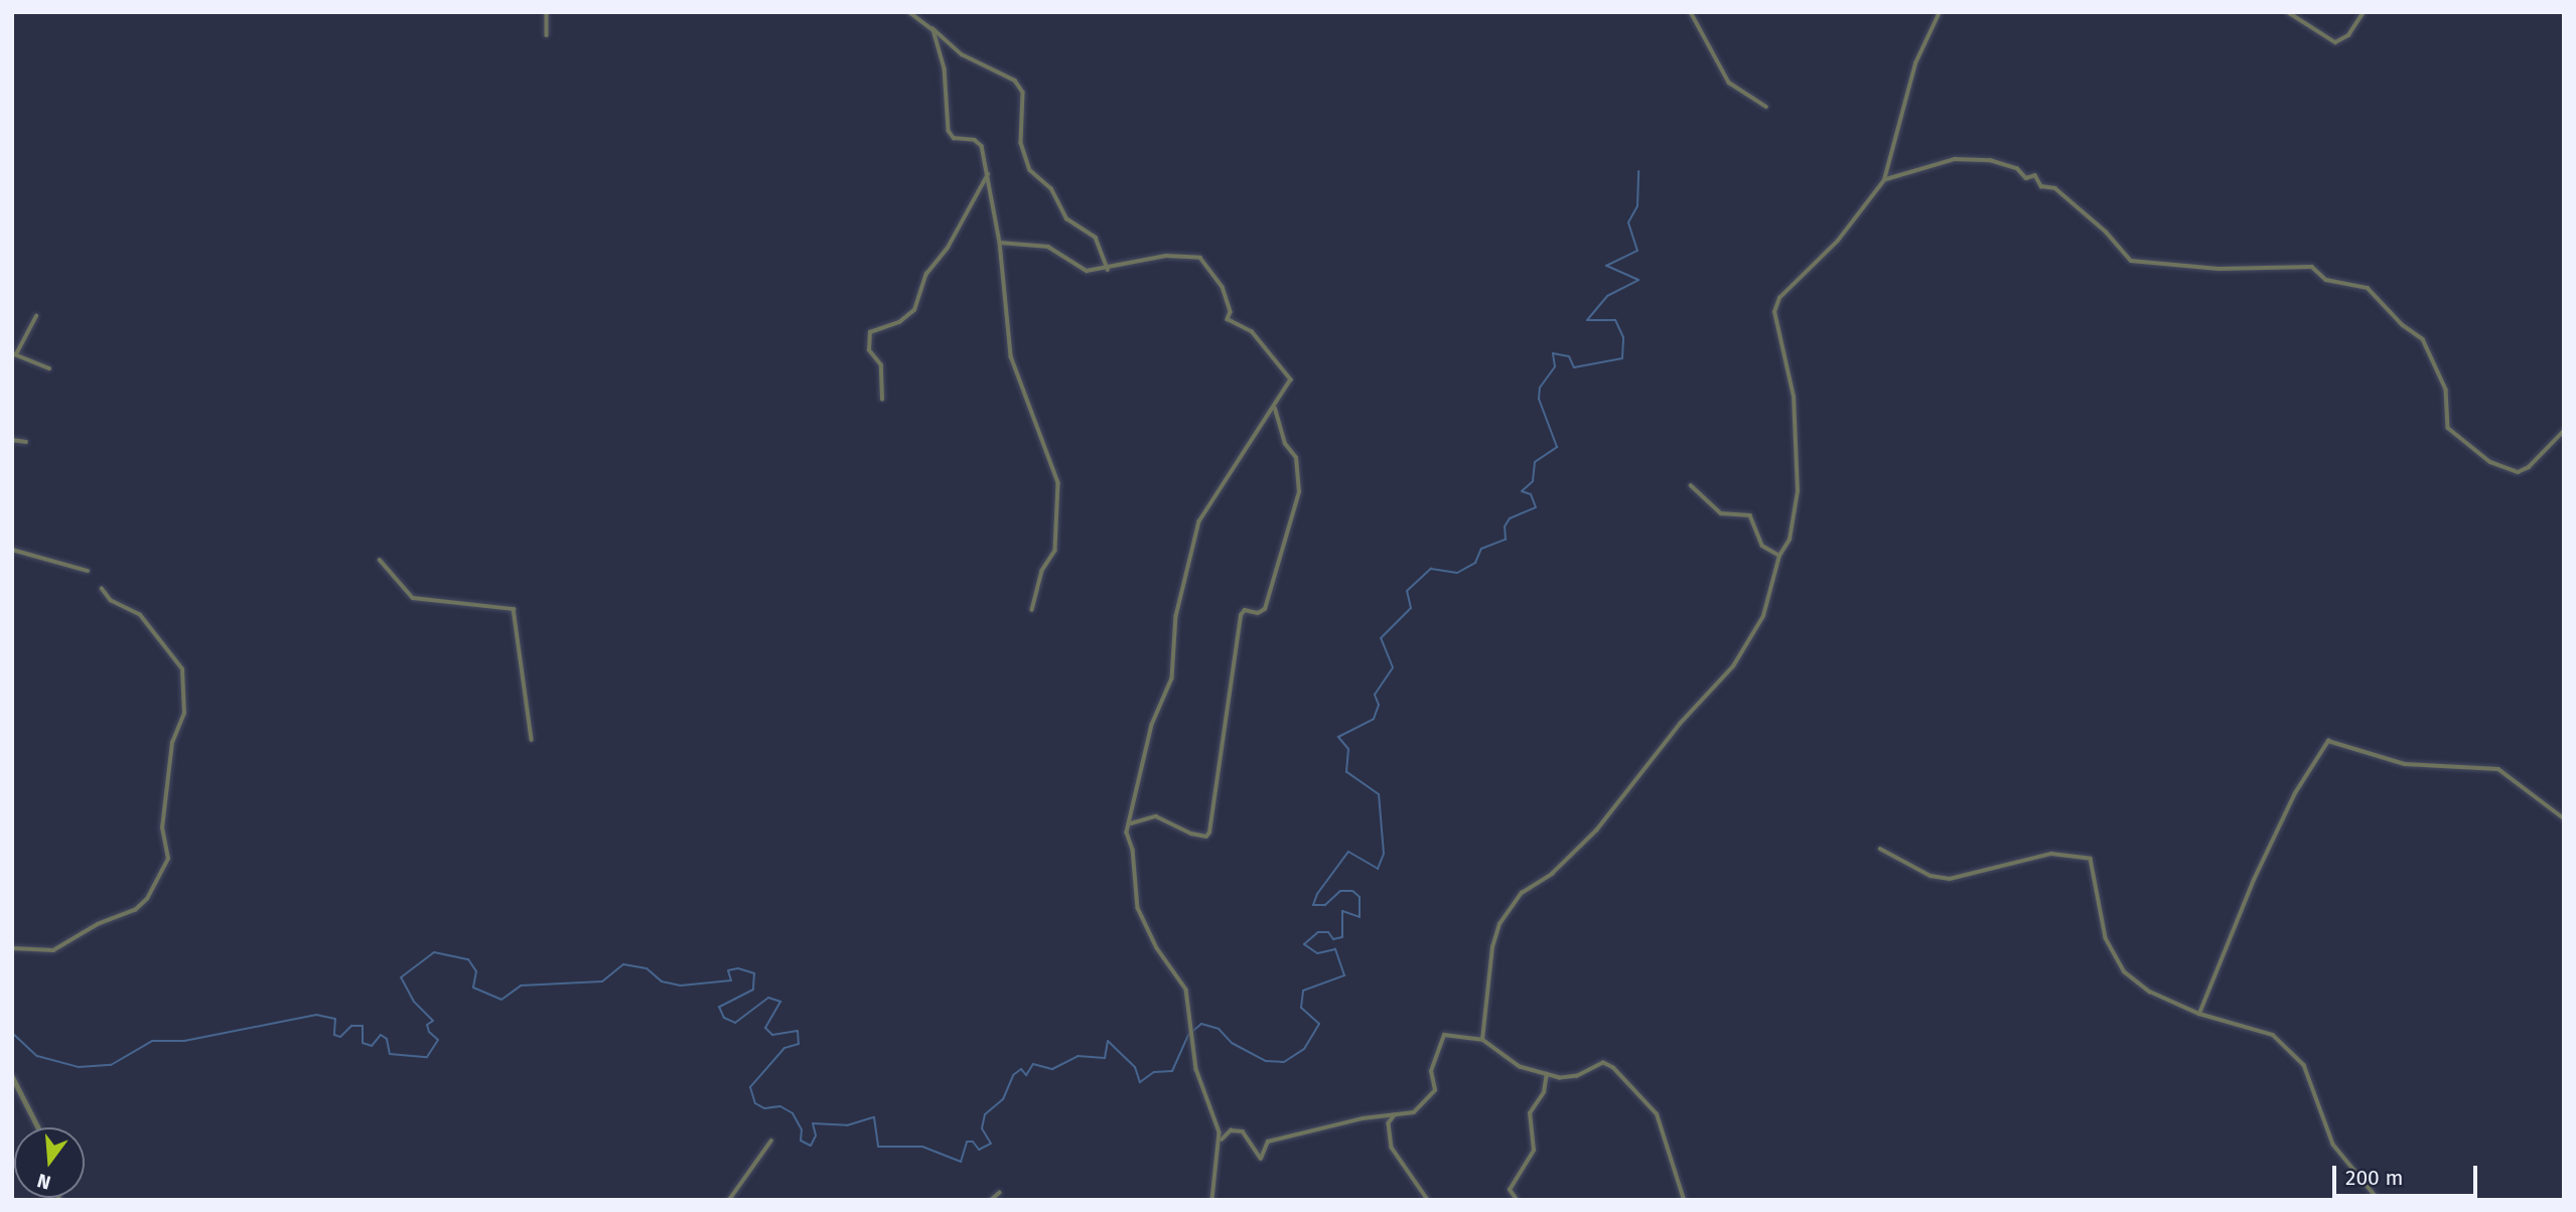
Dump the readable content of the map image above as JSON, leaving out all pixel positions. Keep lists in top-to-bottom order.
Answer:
{
  "scale_bar": "200 m",
  "north": "bottom"
}
